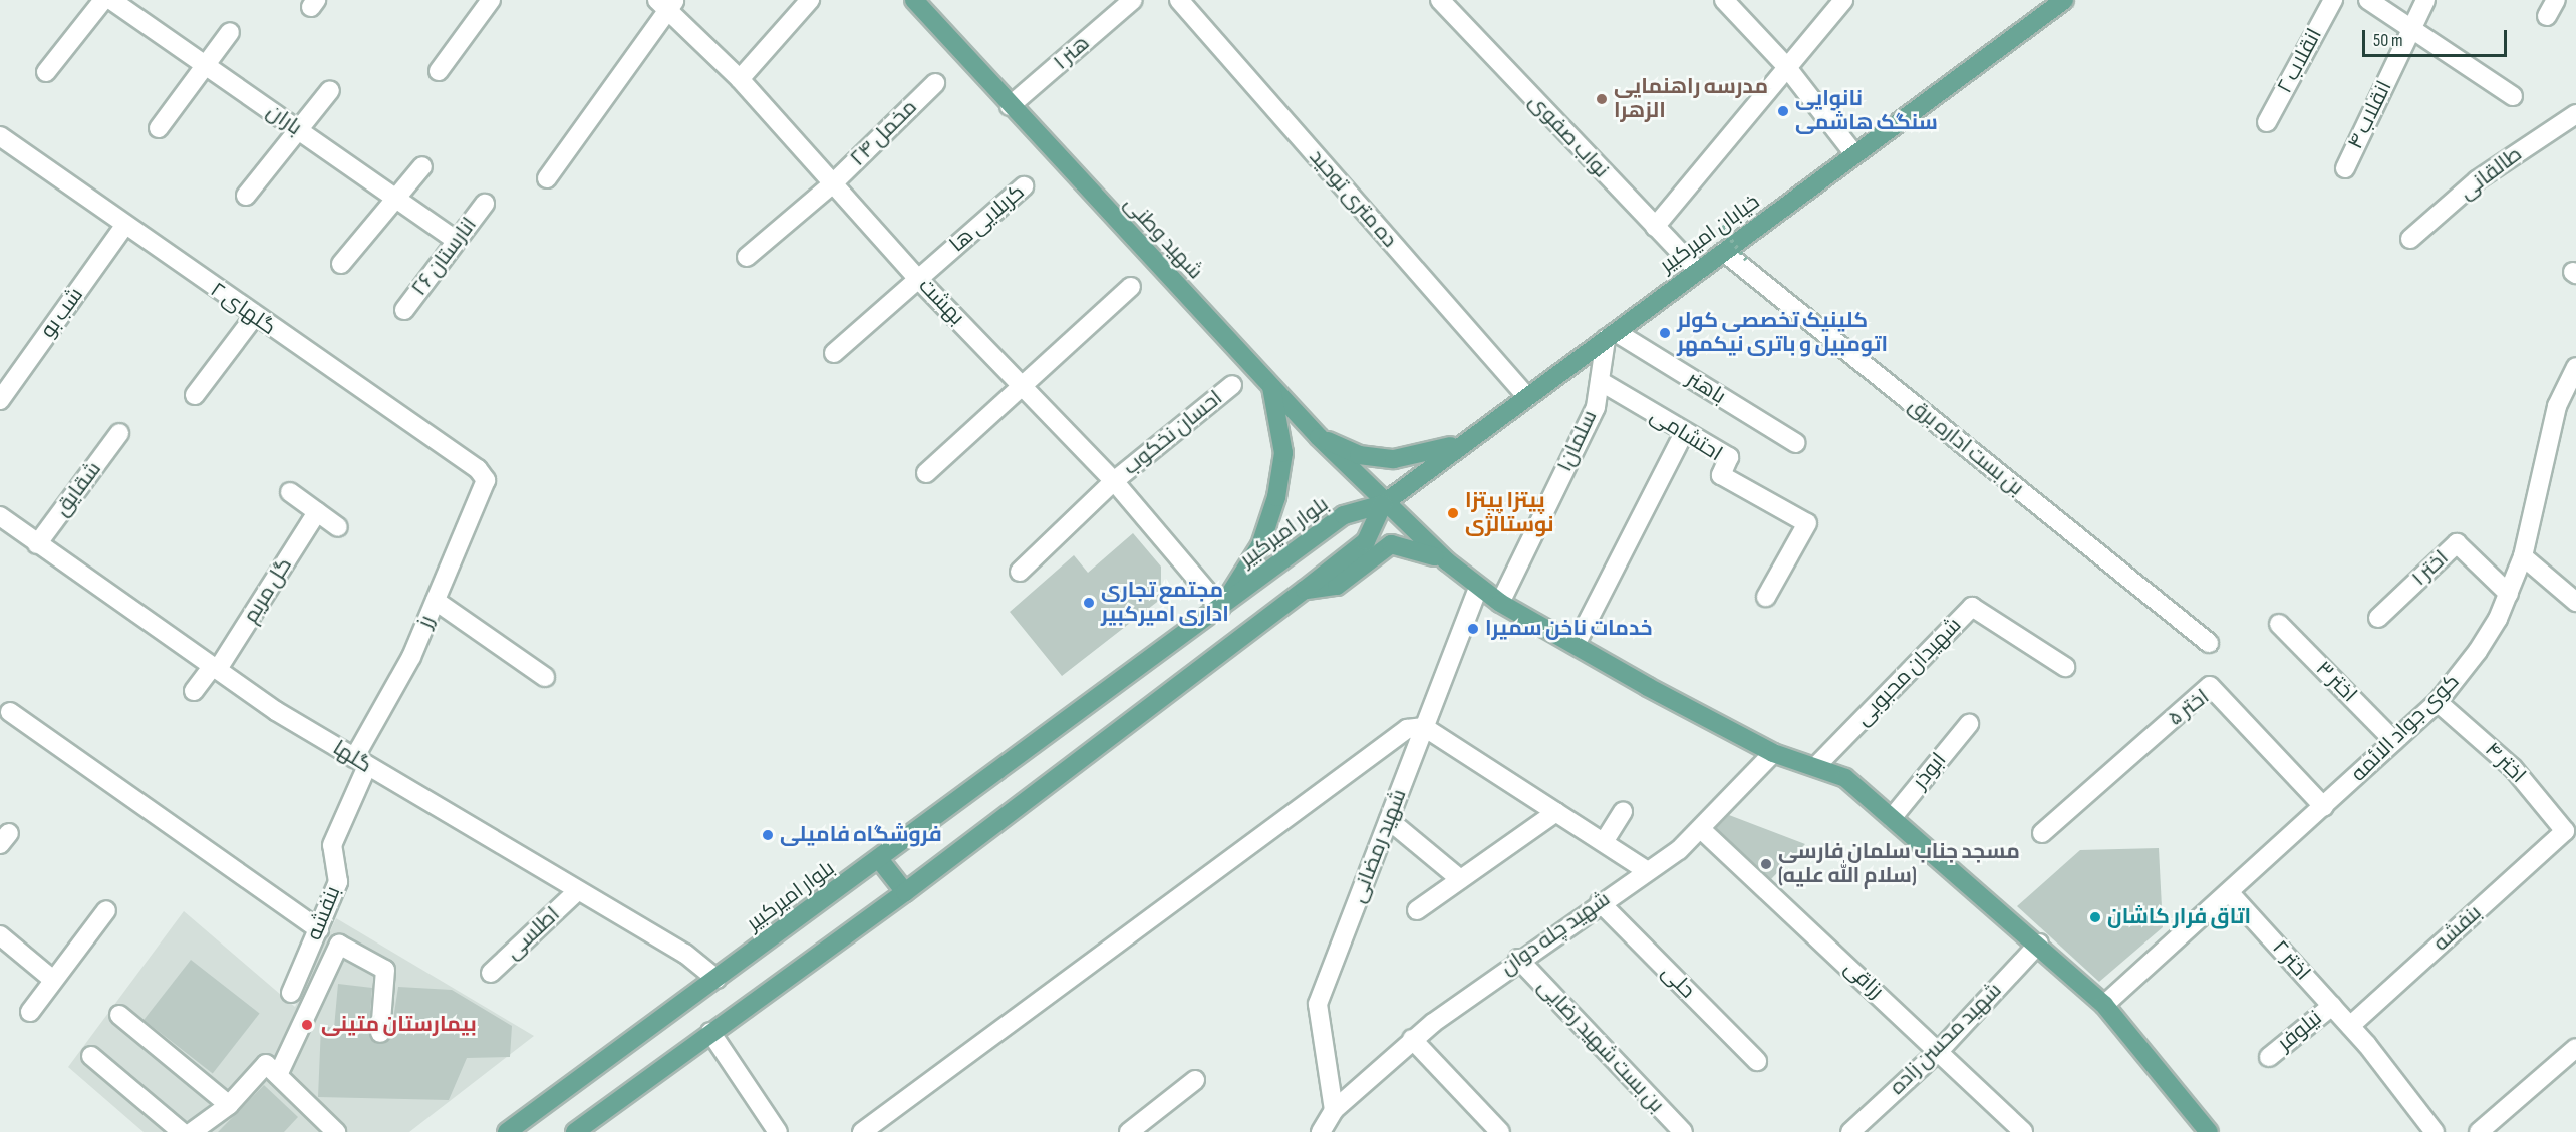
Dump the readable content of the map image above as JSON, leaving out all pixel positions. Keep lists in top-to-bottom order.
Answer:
{
  "streets": {
    "main road": ["خیابان امیرکبیر", "شهید وطنی", "بلوار امیرکبیر"],
    "street": [
      "هنر ۱",
      "انقلاب ۲",
      "انقلاب ۴",
      "باران",
      "مخمل ۲۴",
      "نواب صفوی",
      "طالقانی",
      "ده متری توحید",
      "کربلایی ها",
      "انارستان ۲۶",
      "بهشت",
      "گلهای ۲",
      "شب بو",
      "باهنر",
      "احسان نخکوب",
      "احتشامی",
      "سلمان۱",
      "بن بست اداره برق",
      "شقایق",
      "اختر ۱",
      "گل مریم",
      "رز",
      "شهیدان محبوبی",
      "اختر ۳",
      "اختر ۵",
      "کوی جواد الائمه",
      "گلها",
      "اختر ۴",
      "ابوذر",
      "شهید رمضانی",
      "بنفشه",
      "اطلسی",
      "شهید چله دوان",
      "اختر ۲",
      "رزاقی",
      "حلی",
      "نیلوفر",
      "شهید محسن زاده",
      "بن بست شهید رضایی"
    ]
  },
  "crossings": [
    ["هنر ۱", "شهید وطنی"],
    ["باران", "انارستان ۲۶"],
    ["مخمل ۲۴", "بهشت"],
    ["نواب صفوی", "خیابان امیرکبیر"],
    ["ده متری توحید", "خیابان امیرکبیر"],
    ["کربلایی ها", "بهشت"],
    ["خیابان امیرکبیر", "شهید وطنی"],
    ["خیابان امیرکبیر", "باهنر"],
    ["خیابان امیرکبیر", "سلمان۱"],
    ["خیابان امیرکبیر", "بن بست اداره برق"],
    ["خیابان امیرکبیر", "بلوار امیرکبیر"],
    ["شهید وطنی", "سلمان۱"],
    ["شهید وطنی", "بلوار امیرکبیر"],
    ["شهید وطنی", "شهیدان محبوبی"],
    ["شهید وطنی", "کوی جواد الائمه"],
    ["شهید وطنی", "ابوذر"],
    ["شهید وطنی", "شهید رمضانی"],
    ["شهید وطنی", "شهید چله دوان"],
    ["شهید وطنی", "شهید محسن زاده"],
    ["بهشت", "احسان نخکوب"],
    ["بهشت", "بلوار امیرکبیر"],
    ["گلهای ۲", "شب بو"],
    ["گلهای ۲", "رز"],
    ["باهنر", "سلمان۱"],
    ["احتشامی", "سلمان۱"],
    ["شقایق", "گلها"],
    ["بلوار امیرکبیر", "گلها"],
    ["اختر ۱", "کوی جواد الائمه"],
    ["گل مریم", "گلها"],
    ["رز", "گلها"],
    ["رز", "بنفشه"],
    ["اختر ۳", "کوی جواد الائمه"],
    ["اختر ۵", "کوی جواد الائمه"],
    ["کوی جواد الائمه", "اختر ۴"],
    ["کوی جواد الائمه", "اختر ۲"],
    ["گلها", "بنفشه"],
    ["گلها", "اطلسی"],
    ["اختر ۴", "بنفشه"],
    ["شهید رمضانی", "شهید چله دوان"],
    ["بنفشه", "اختر ۲"],
    ["شهید چله دوان", "رزاقی"],
    ["شهید چله دوان", "حلی"],
    ["شهید چله دوان", "بن بست شهید رضایی"],
    ["اختر ۲", "نیلوفر"],
    ["رزاقی", "شهید محسن زاده"]
  ],
  "places": [
    "مدرسه راهنمایی الزهرا",
    "نانوایی سنگک هاشمی",
    "کلینیک تخصصی کولر اتومبیل و باتری نیکمهر",
    "پیتزا پیتزا نوستالژی",
    "مجتمع تجاری اداری امیرکبیر",
    "خدمات ناخن سمیرا",
    "فروشگاه فامیلی",
    "مسجد جناب سلمان فارسی (سلام الله علیه)",
    "اتاق فرار کاشان",
    "بیمارستان متینی"
  ],
  "scale_bar": "50 m"
}
